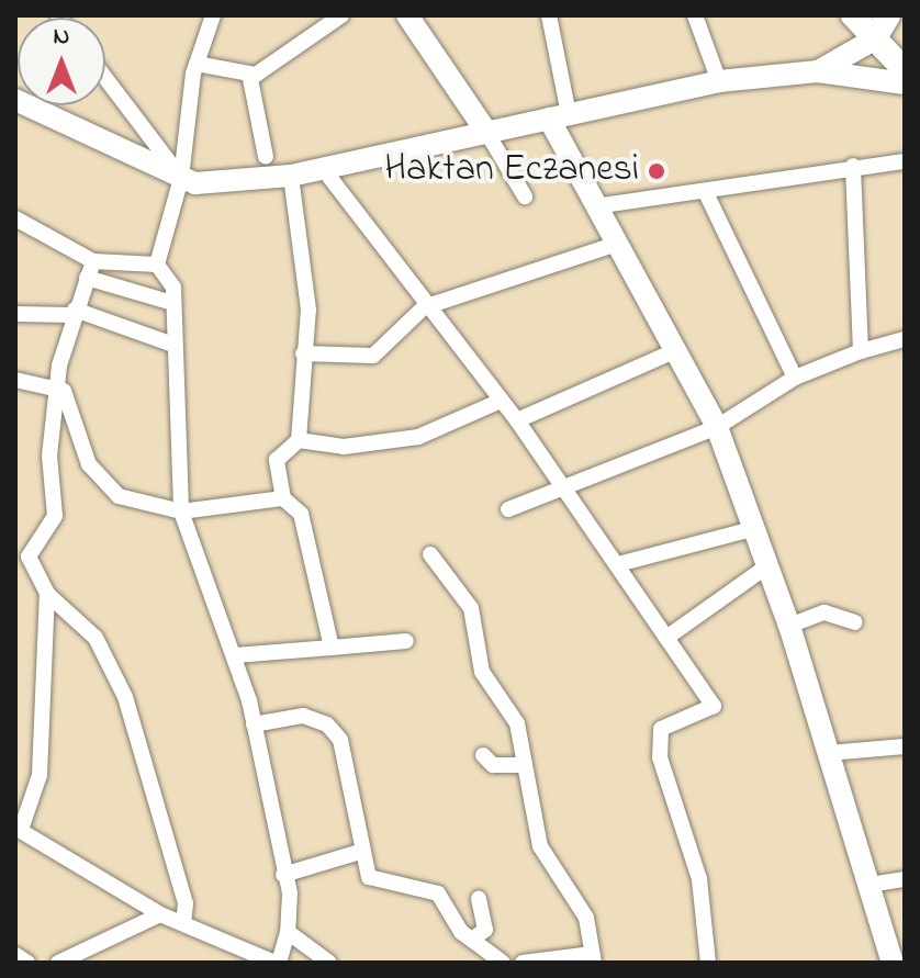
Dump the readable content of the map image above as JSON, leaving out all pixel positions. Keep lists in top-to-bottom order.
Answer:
{
  "places": ["Haktan Eczanesi"],
  "north": "top"
}
